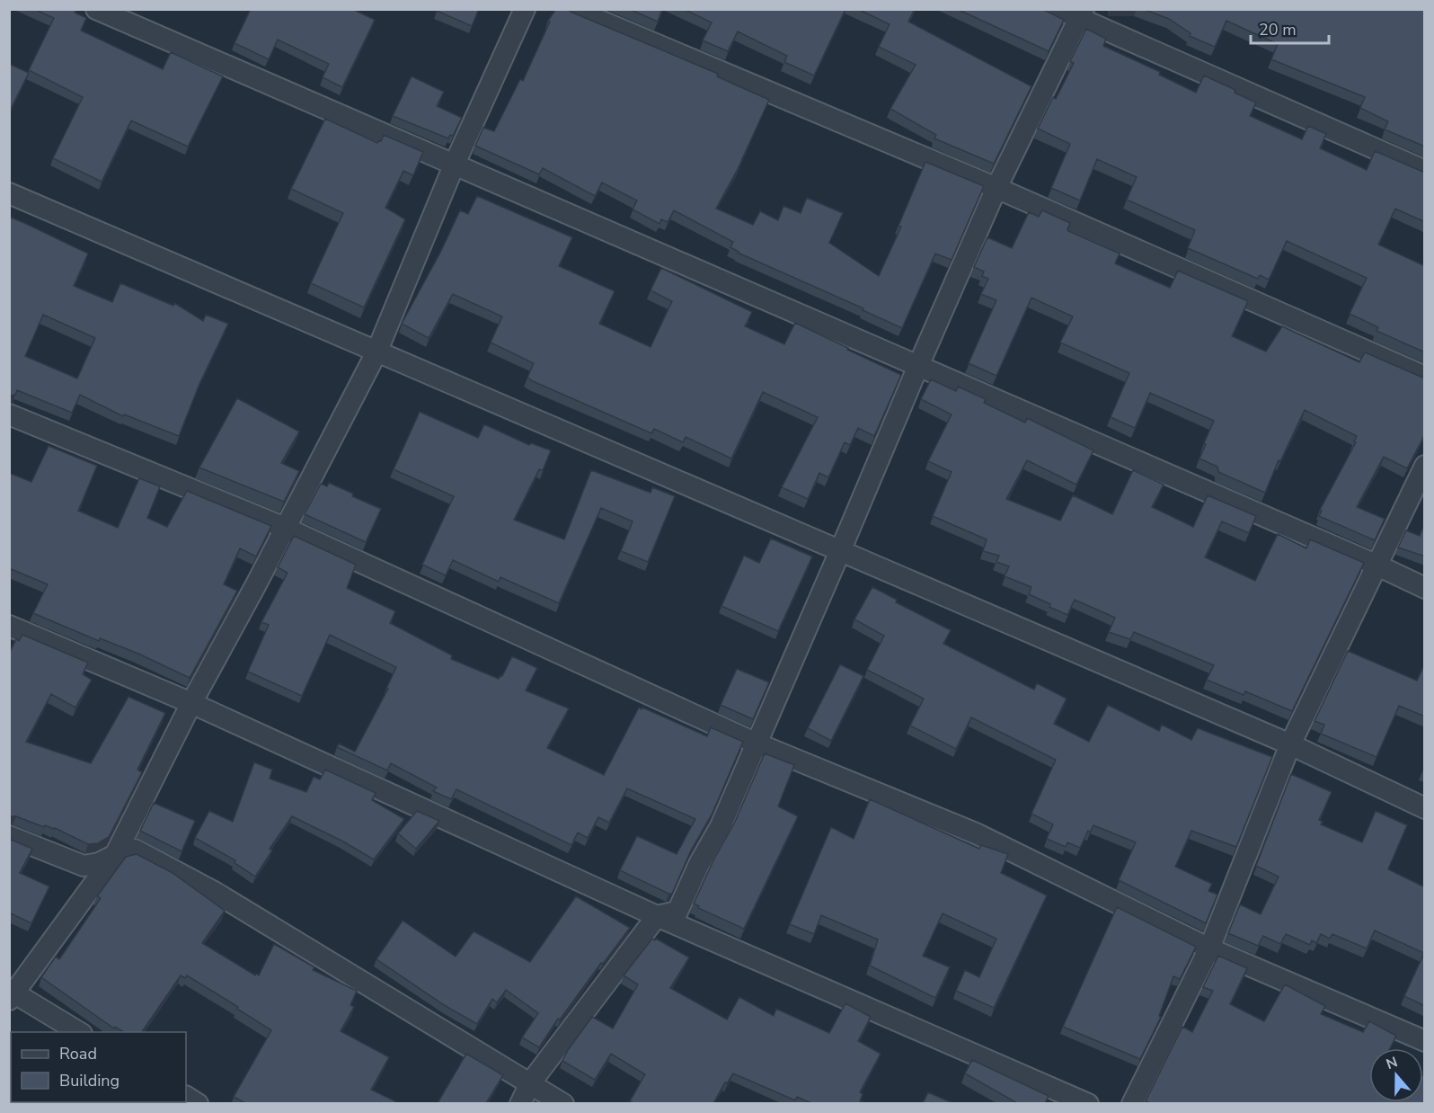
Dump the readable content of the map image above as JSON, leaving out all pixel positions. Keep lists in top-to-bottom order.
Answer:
{
  "legend": ["Road", "Building"],
  "scale_bar": "20 m",
  "north": "top"
}
